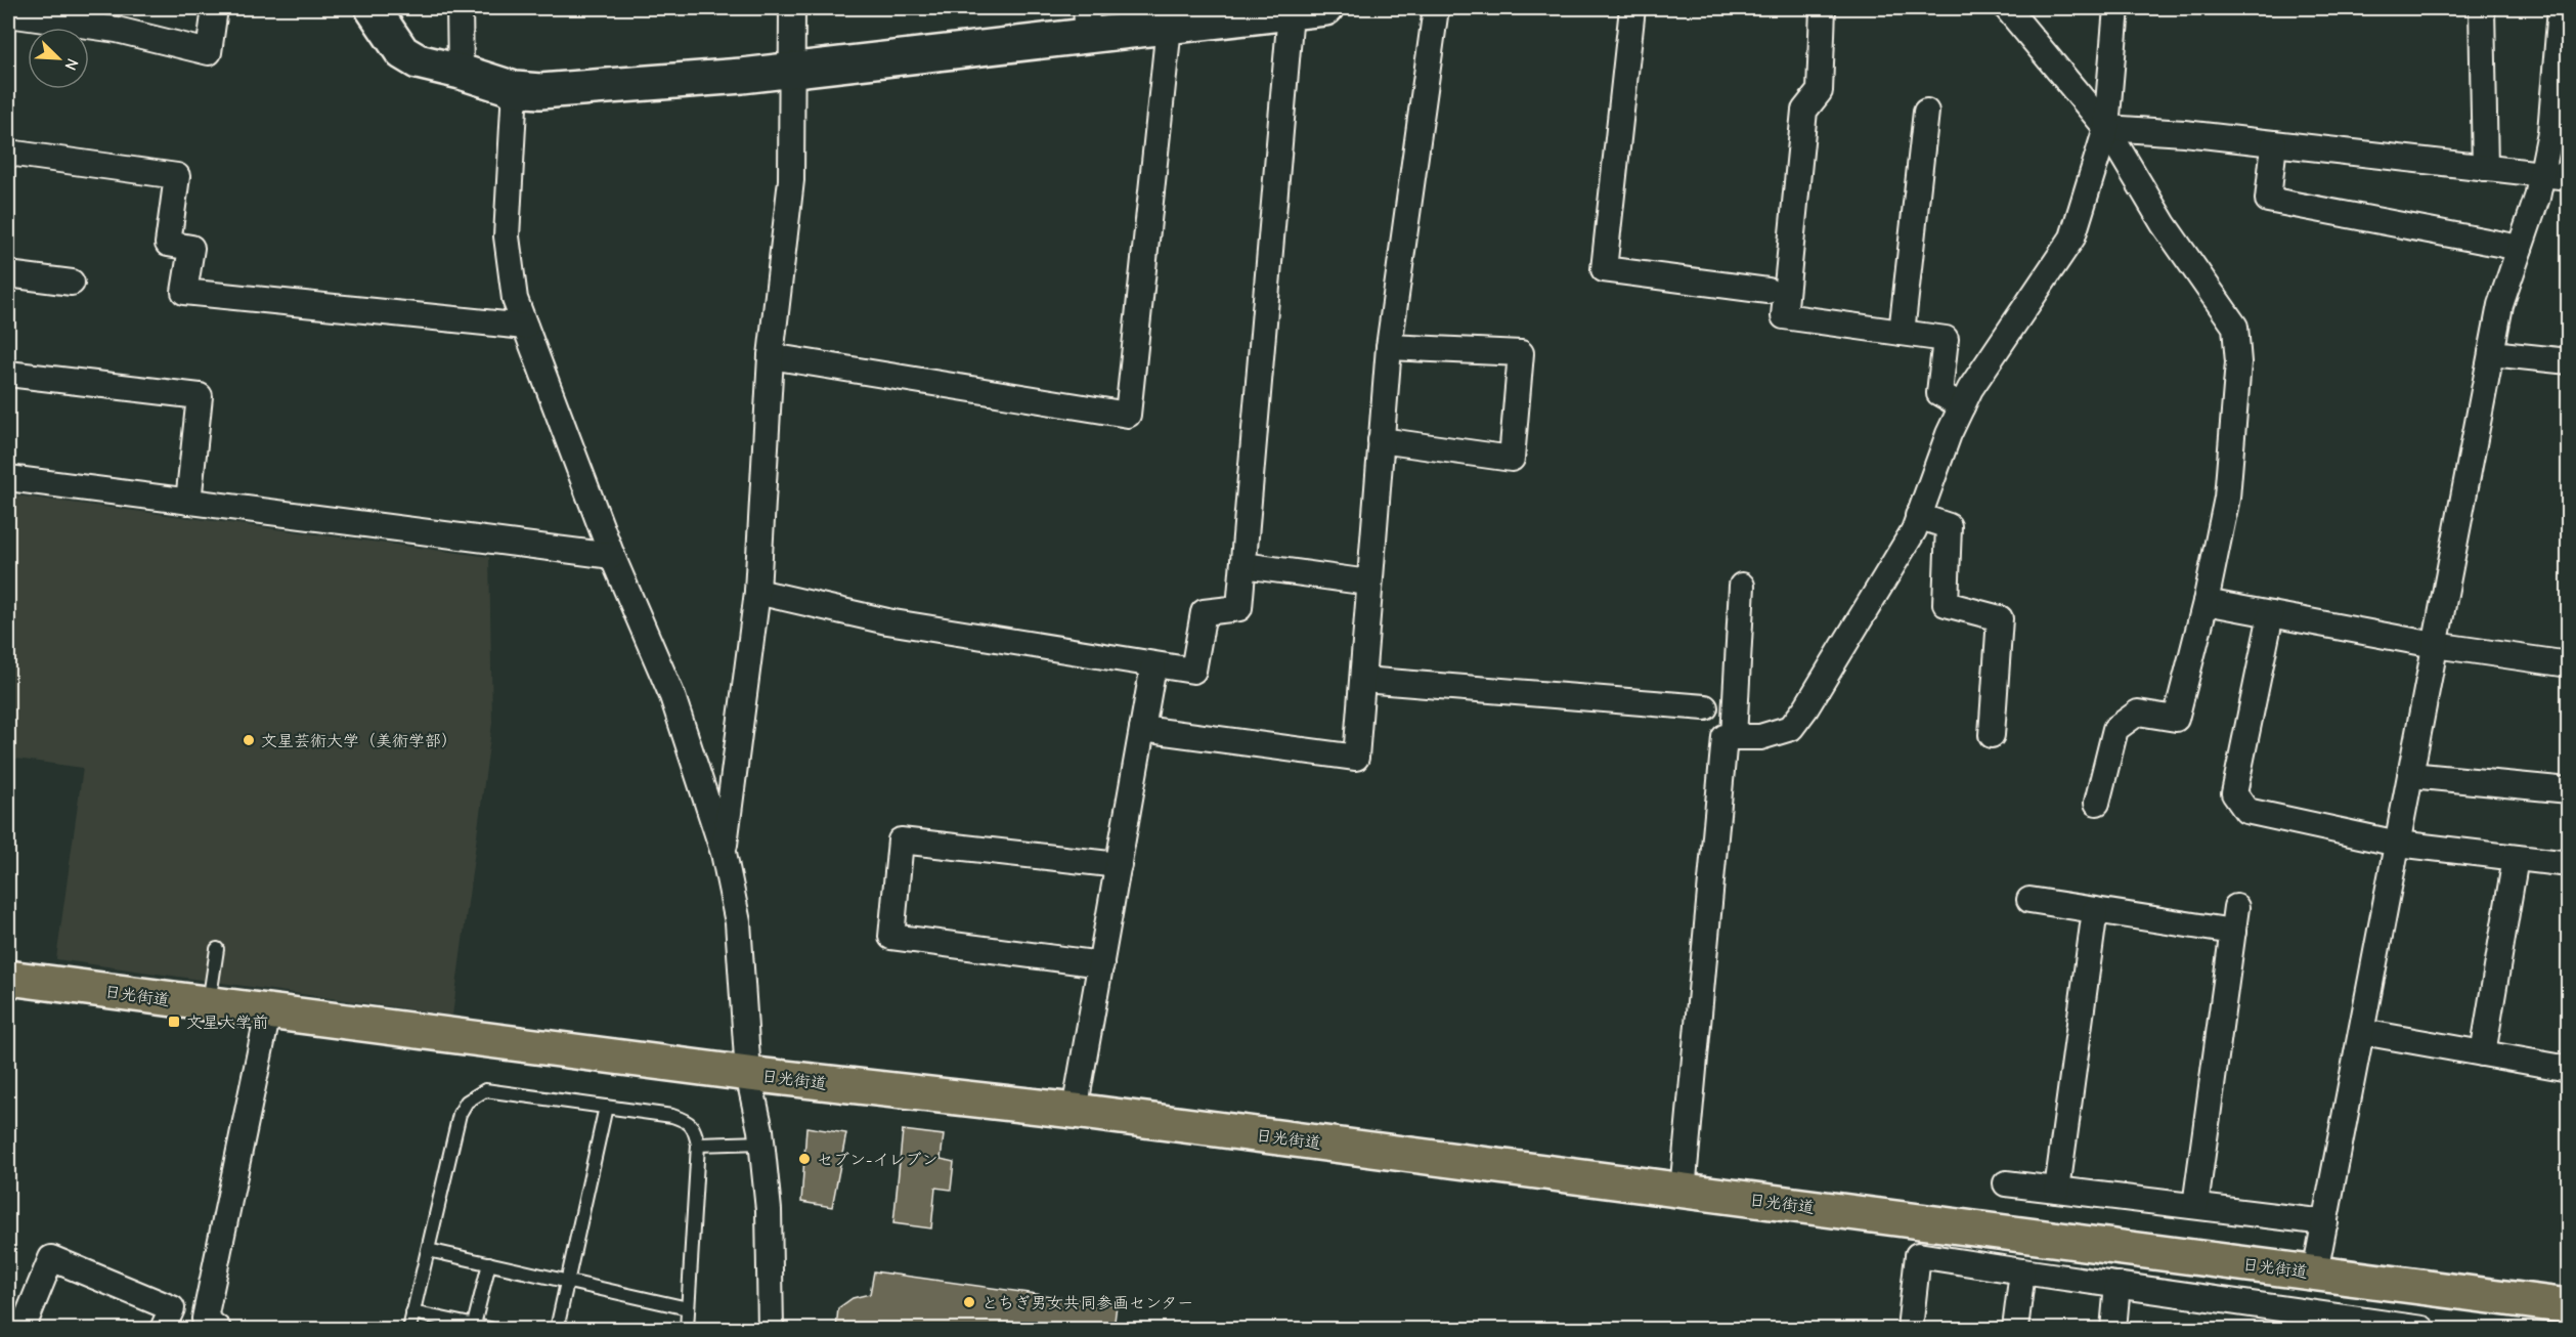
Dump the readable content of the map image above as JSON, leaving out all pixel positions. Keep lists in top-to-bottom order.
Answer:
{
  "streets": {
    "highway": ["日光街道"]
  },
  "places": {
    "other": ["文星芸術大学（美術学部）", "セブン-イレブン", "とちぎ男女共同参画センター"],
    "transit": ["文星大学前"]
  },
  "north": "bottom right"
}
